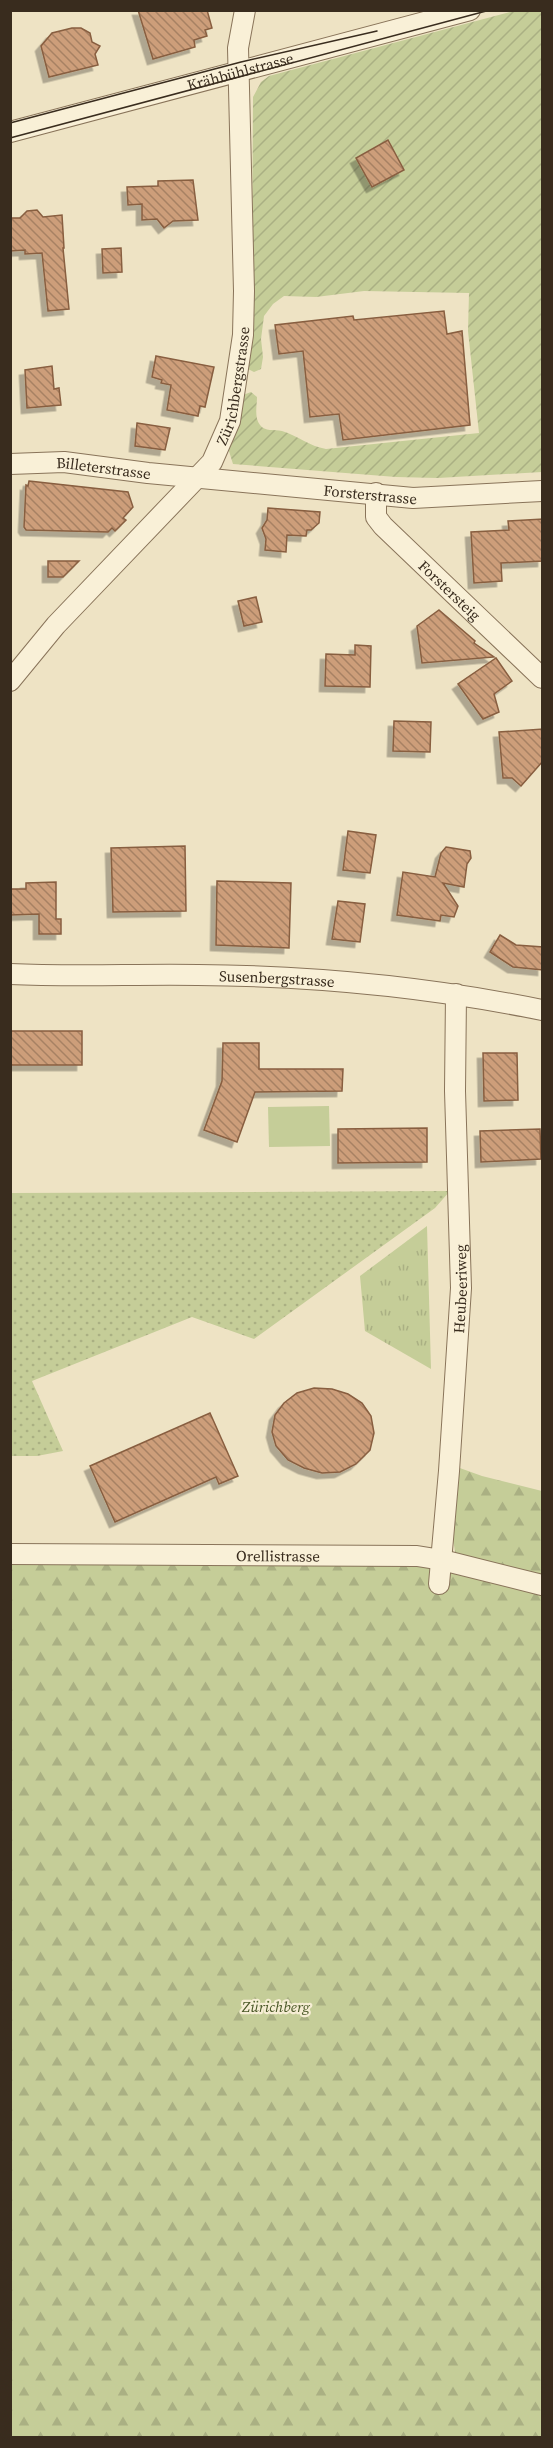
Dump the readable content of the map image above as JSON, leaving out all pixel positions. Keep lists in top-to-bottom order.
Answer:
{
  "streets": {
    "street": [
      "Krähbühlstrasse",
      "Zürichbergstrasse",
      "Billeterstrasse",
      "Forsterstrasse",
      "Forstersteig",
      "Susenbergstrasse",
      "Heubeeriweg",
      "Orellistrasse"
    ]
  },
  "crossings": [
    ["Krähbühlstrasse", "Zürichbergstrasse"],
    ["Zürichbergstrasse", "Billeterstrasse"],
    ["Zürichbergstrasse", "Forsterstrasse"],
    ["Billeterstrasse", "Forsterstrasse"],
    ["Forsterstrasse", "Forstersteig"],
    ["Susenbergstrasse", "Heubeeriweg"],
    ["Heubeeriweg", "Orellistrasse"]
  ],
  "parks": ["Zürichberg"]
}
